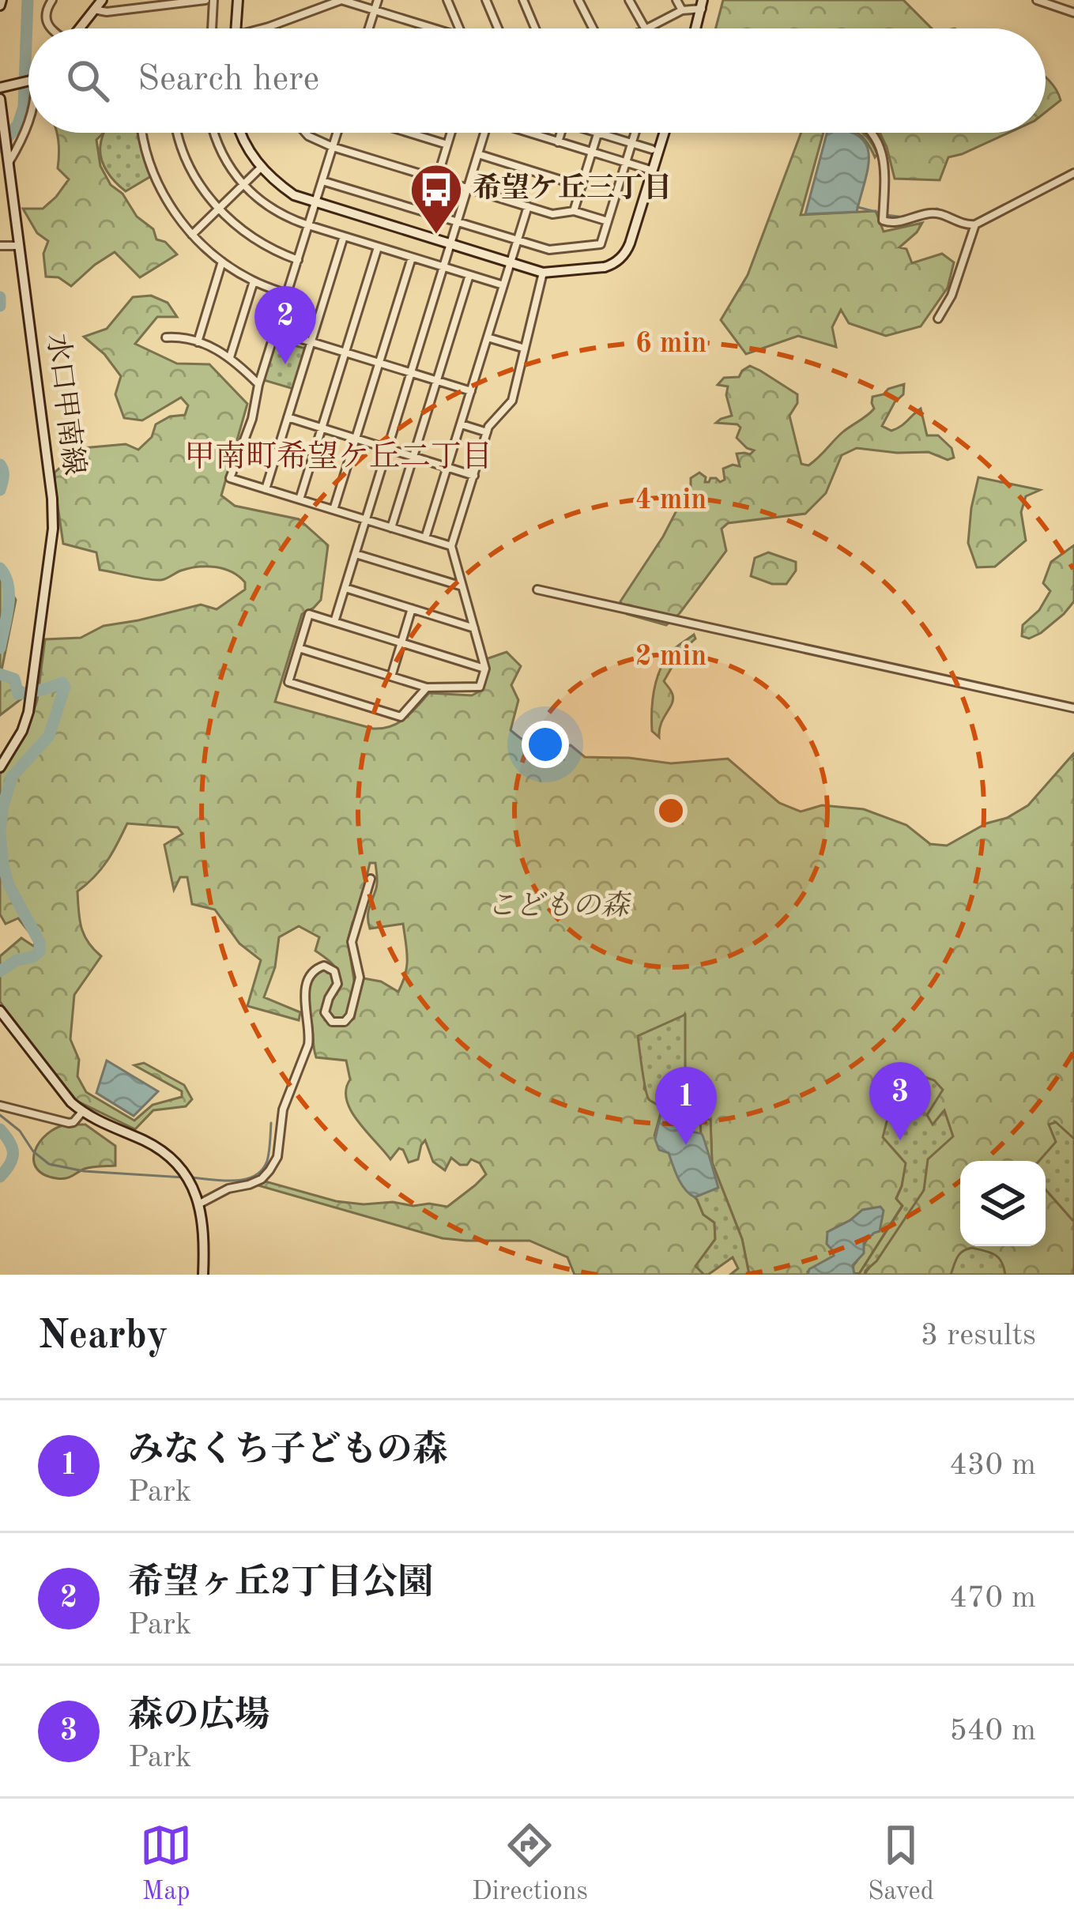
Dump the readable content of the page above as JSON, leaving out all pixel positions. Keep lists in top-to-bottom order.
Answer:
{
  "streets": {
    "main road": ["水口甲南線"]
  },
  "districts": ["甲南町希望ケ丘二丁目"],
  "parks": ["こどもの森"],
  "places": {
    "bus stop": ["希望ケ丘三丁目"]
  },
  "page": {
    "search": "Search here",
    "pins": ["2", "3", "1"],
    "heading": ["Nearby", "3 results"],
    "list": [
      {
        "mark": "1",
        "name": "みなくち子どもの森",
        "note": "Park",
        "value": "430 m"
      },
      {
        "mark": "2",
        "name": "希望ヶ丘2丁目公園",
        "note": "Park",
        "value": "470 m"
      },
      {
        "mark": "3",
        "name": "森の広場",
        "note": "Park",
        "value": "540 m"
      }
    ],
    "nav": ["Map", "Directions", "Saved"]
  },
  "rings": ["6 min", "4 min", "2 min"]
}
